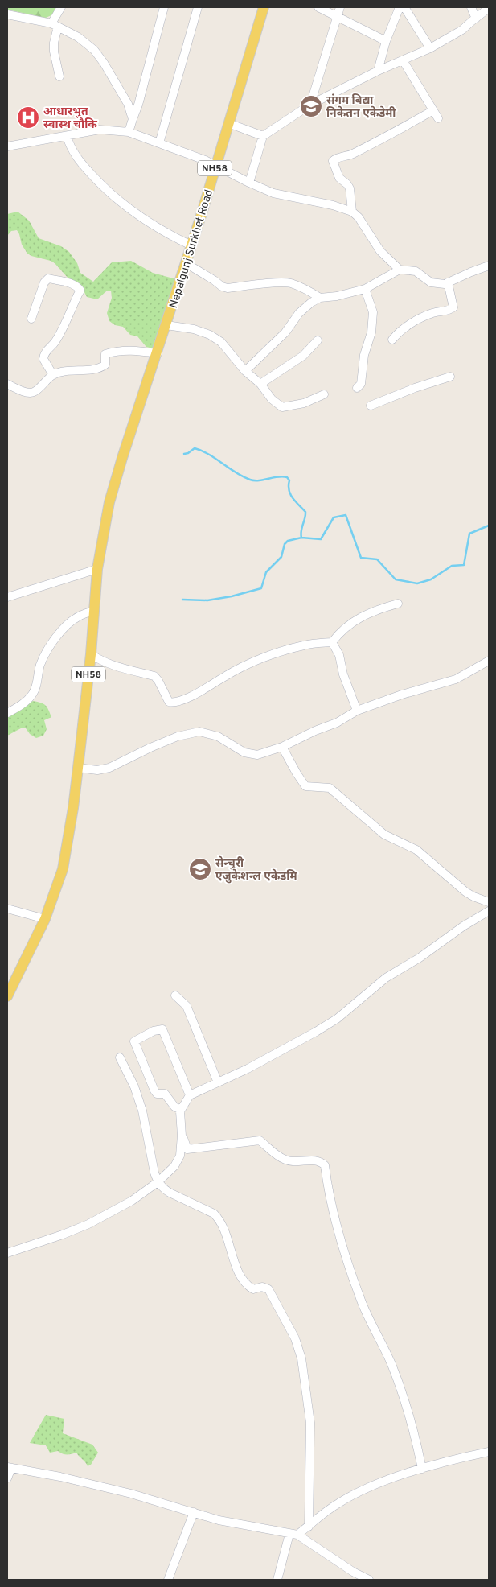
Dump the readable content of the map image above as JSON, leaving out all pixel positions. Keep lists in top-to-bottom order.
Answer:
{
  "streets": {
    "main road": ["NH58", "Nepalgunj Surkhet Road"]
  },
  "crossings": [
    ["NH58", "Nepalgunj Surkhet Road"]
  ],
  "places": {
    "school or university": ["संगम बिद्या निकेतन एकेडेमी", "सेन्चुरी एजुकेशन्ल एकेडमि"],
    "hospital": ["आधारभुत स्वास्थ चौकि"]
  }
}
